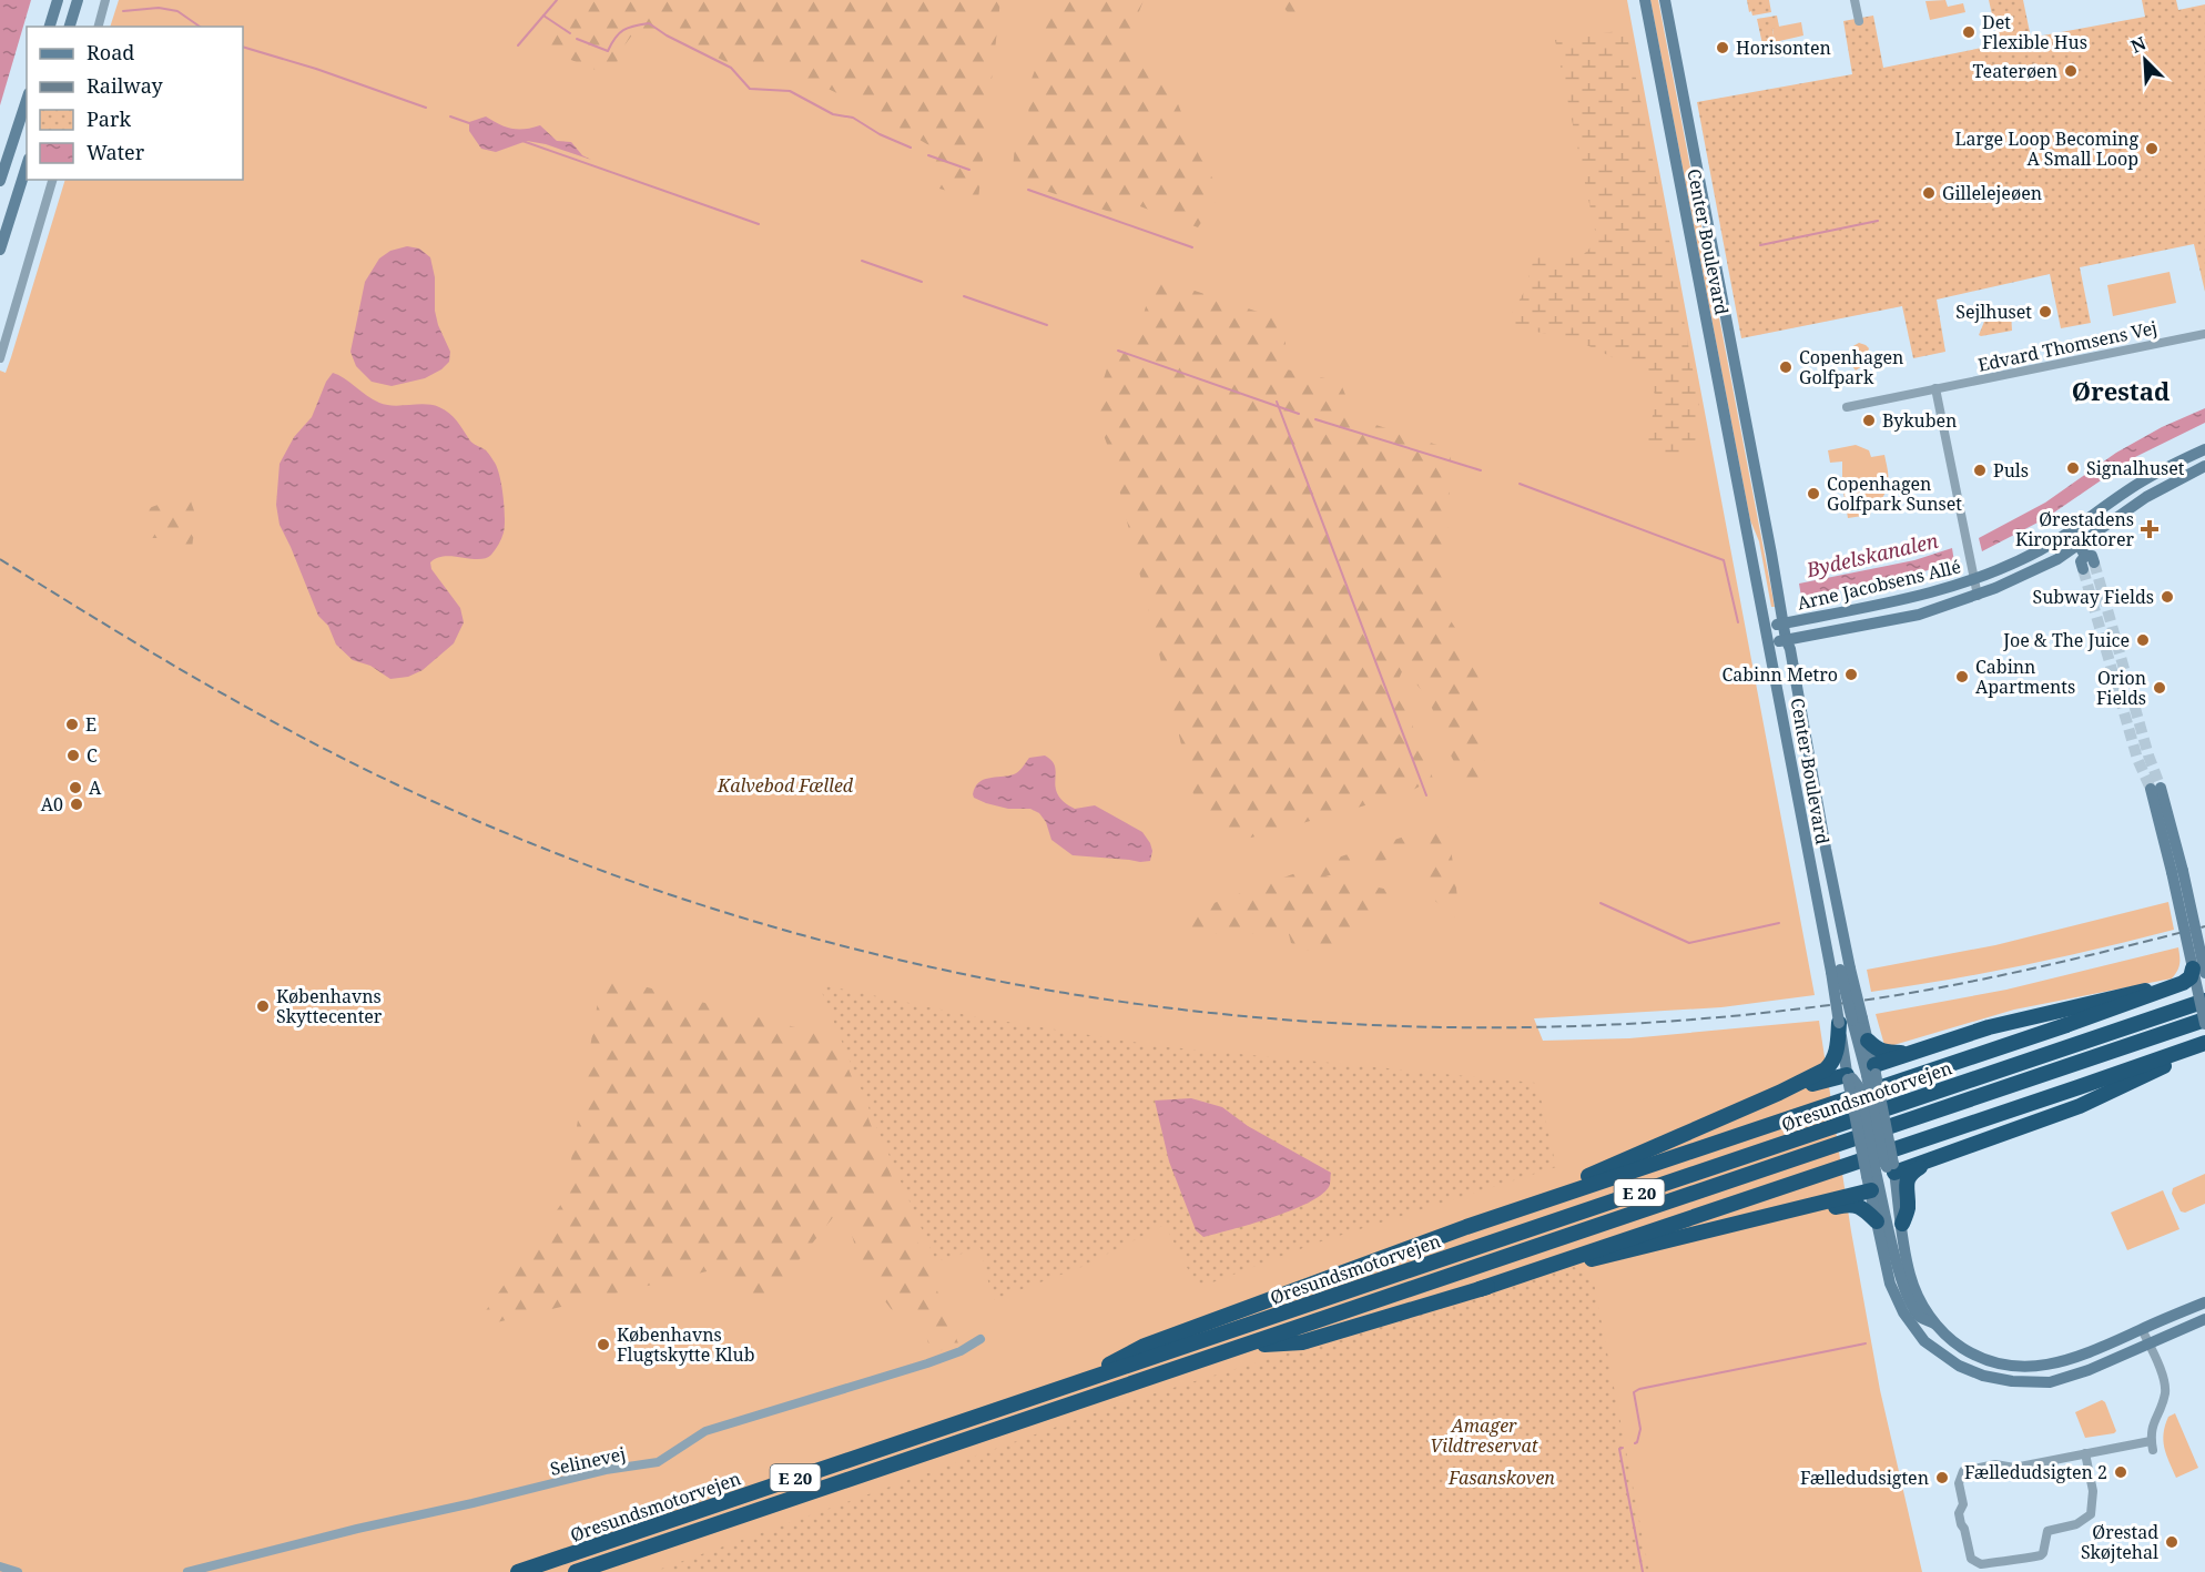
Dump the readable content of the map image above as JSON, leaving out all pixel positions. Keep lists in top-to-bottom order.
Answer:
{
  "streets": {
    "highway": ["Øresundsmotorvejen", "E 20"],
    "street": [
      "Center Boulevard",
      "Edvard Thomsens Vej",
      "Arne Jacobsens Allé",
      "Selinevej"
    ]
  },
  "crossings": [
    ["Center Boulevard", "Arne Jacobsens Allé"]
  ],
  "districts": ["Ørestad"],
  "water": ["Bydelskanalen"],
  "parks": ["Kalvebod Fælled", "Amager Vildtreservat", "Fasanskoven"],
  "places": {
    "other": [
      "Det Flexible Hus",
      "Horisonten",
      "Teaterøen",
      "Large Loop Becoming A Small Loop",
      "Gillelejeøen",
      "Sejlhuset",
      "Copenhagen Golfpark",
      "Bykuben",
      "Signalhuset",
      "Puls",
      "Copenhagen Golfpark Sunset",
      "Subway Fields",
      "Joe & The Juice",
      "Cabinn Metro",
      "Cabinn Apartments",
      "Orion Fields",
      "E",
      "C",
      "A",
      "A0",
      "Københavns Skyttecenter",
      "Københavns Flugtskytte Klub",
      "Fælledudsigten 2",
      "Fælledudsigten",
      "Ørestad Skøjtehal"
    ],
    "health": ["Ørestadens Kiropraktorer"]
  },
  "legend": [
    "Road",
    "Railway",
    "Park",
    "Water"
  ],
  "north": "top left"
}
